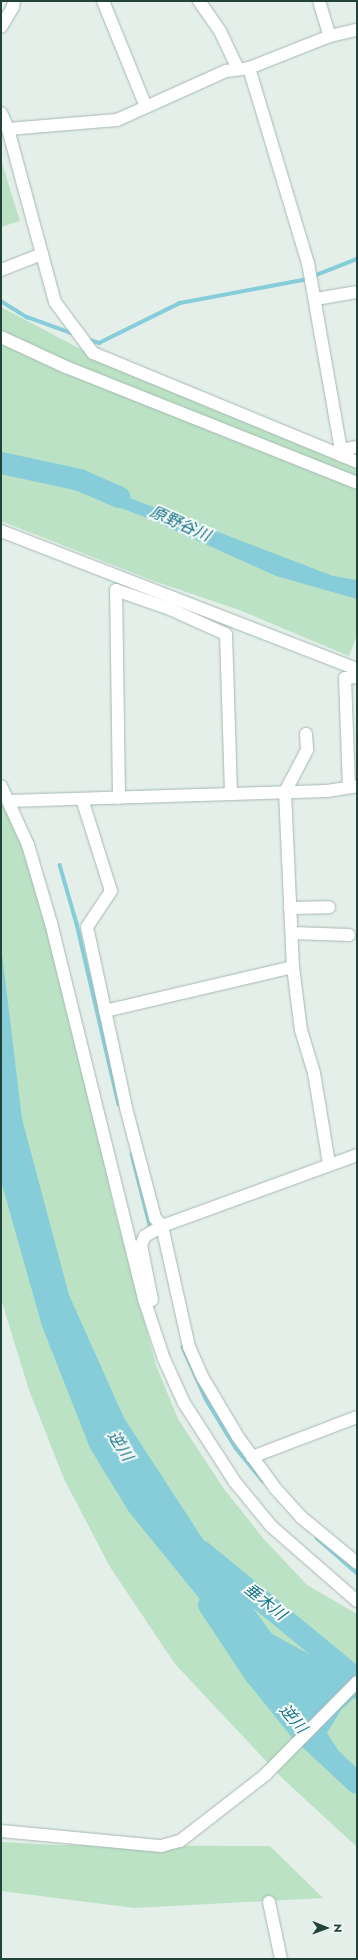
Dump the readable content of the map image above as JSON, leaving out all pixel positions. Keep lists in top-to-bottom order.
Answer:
{
  "water": ["原野谷川", "逆川", "垂木川"],
  "north": "right"
}
